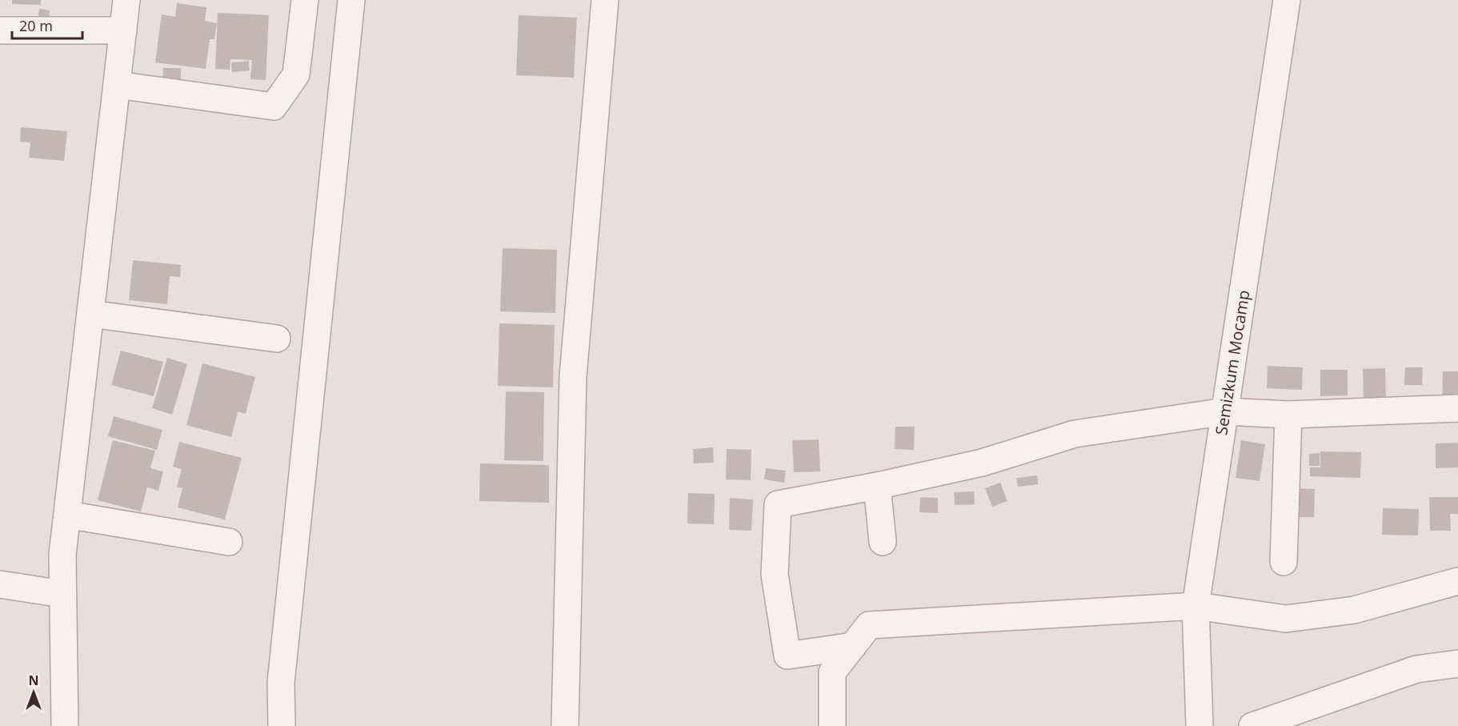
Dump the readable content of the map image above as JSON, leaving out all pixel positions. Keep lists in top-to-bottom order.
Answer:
{
  "streets": {
    "street": ["Semizkum Mocamp"]
  },
  "scale_bar": "20 m",
  "north": "top"
}
